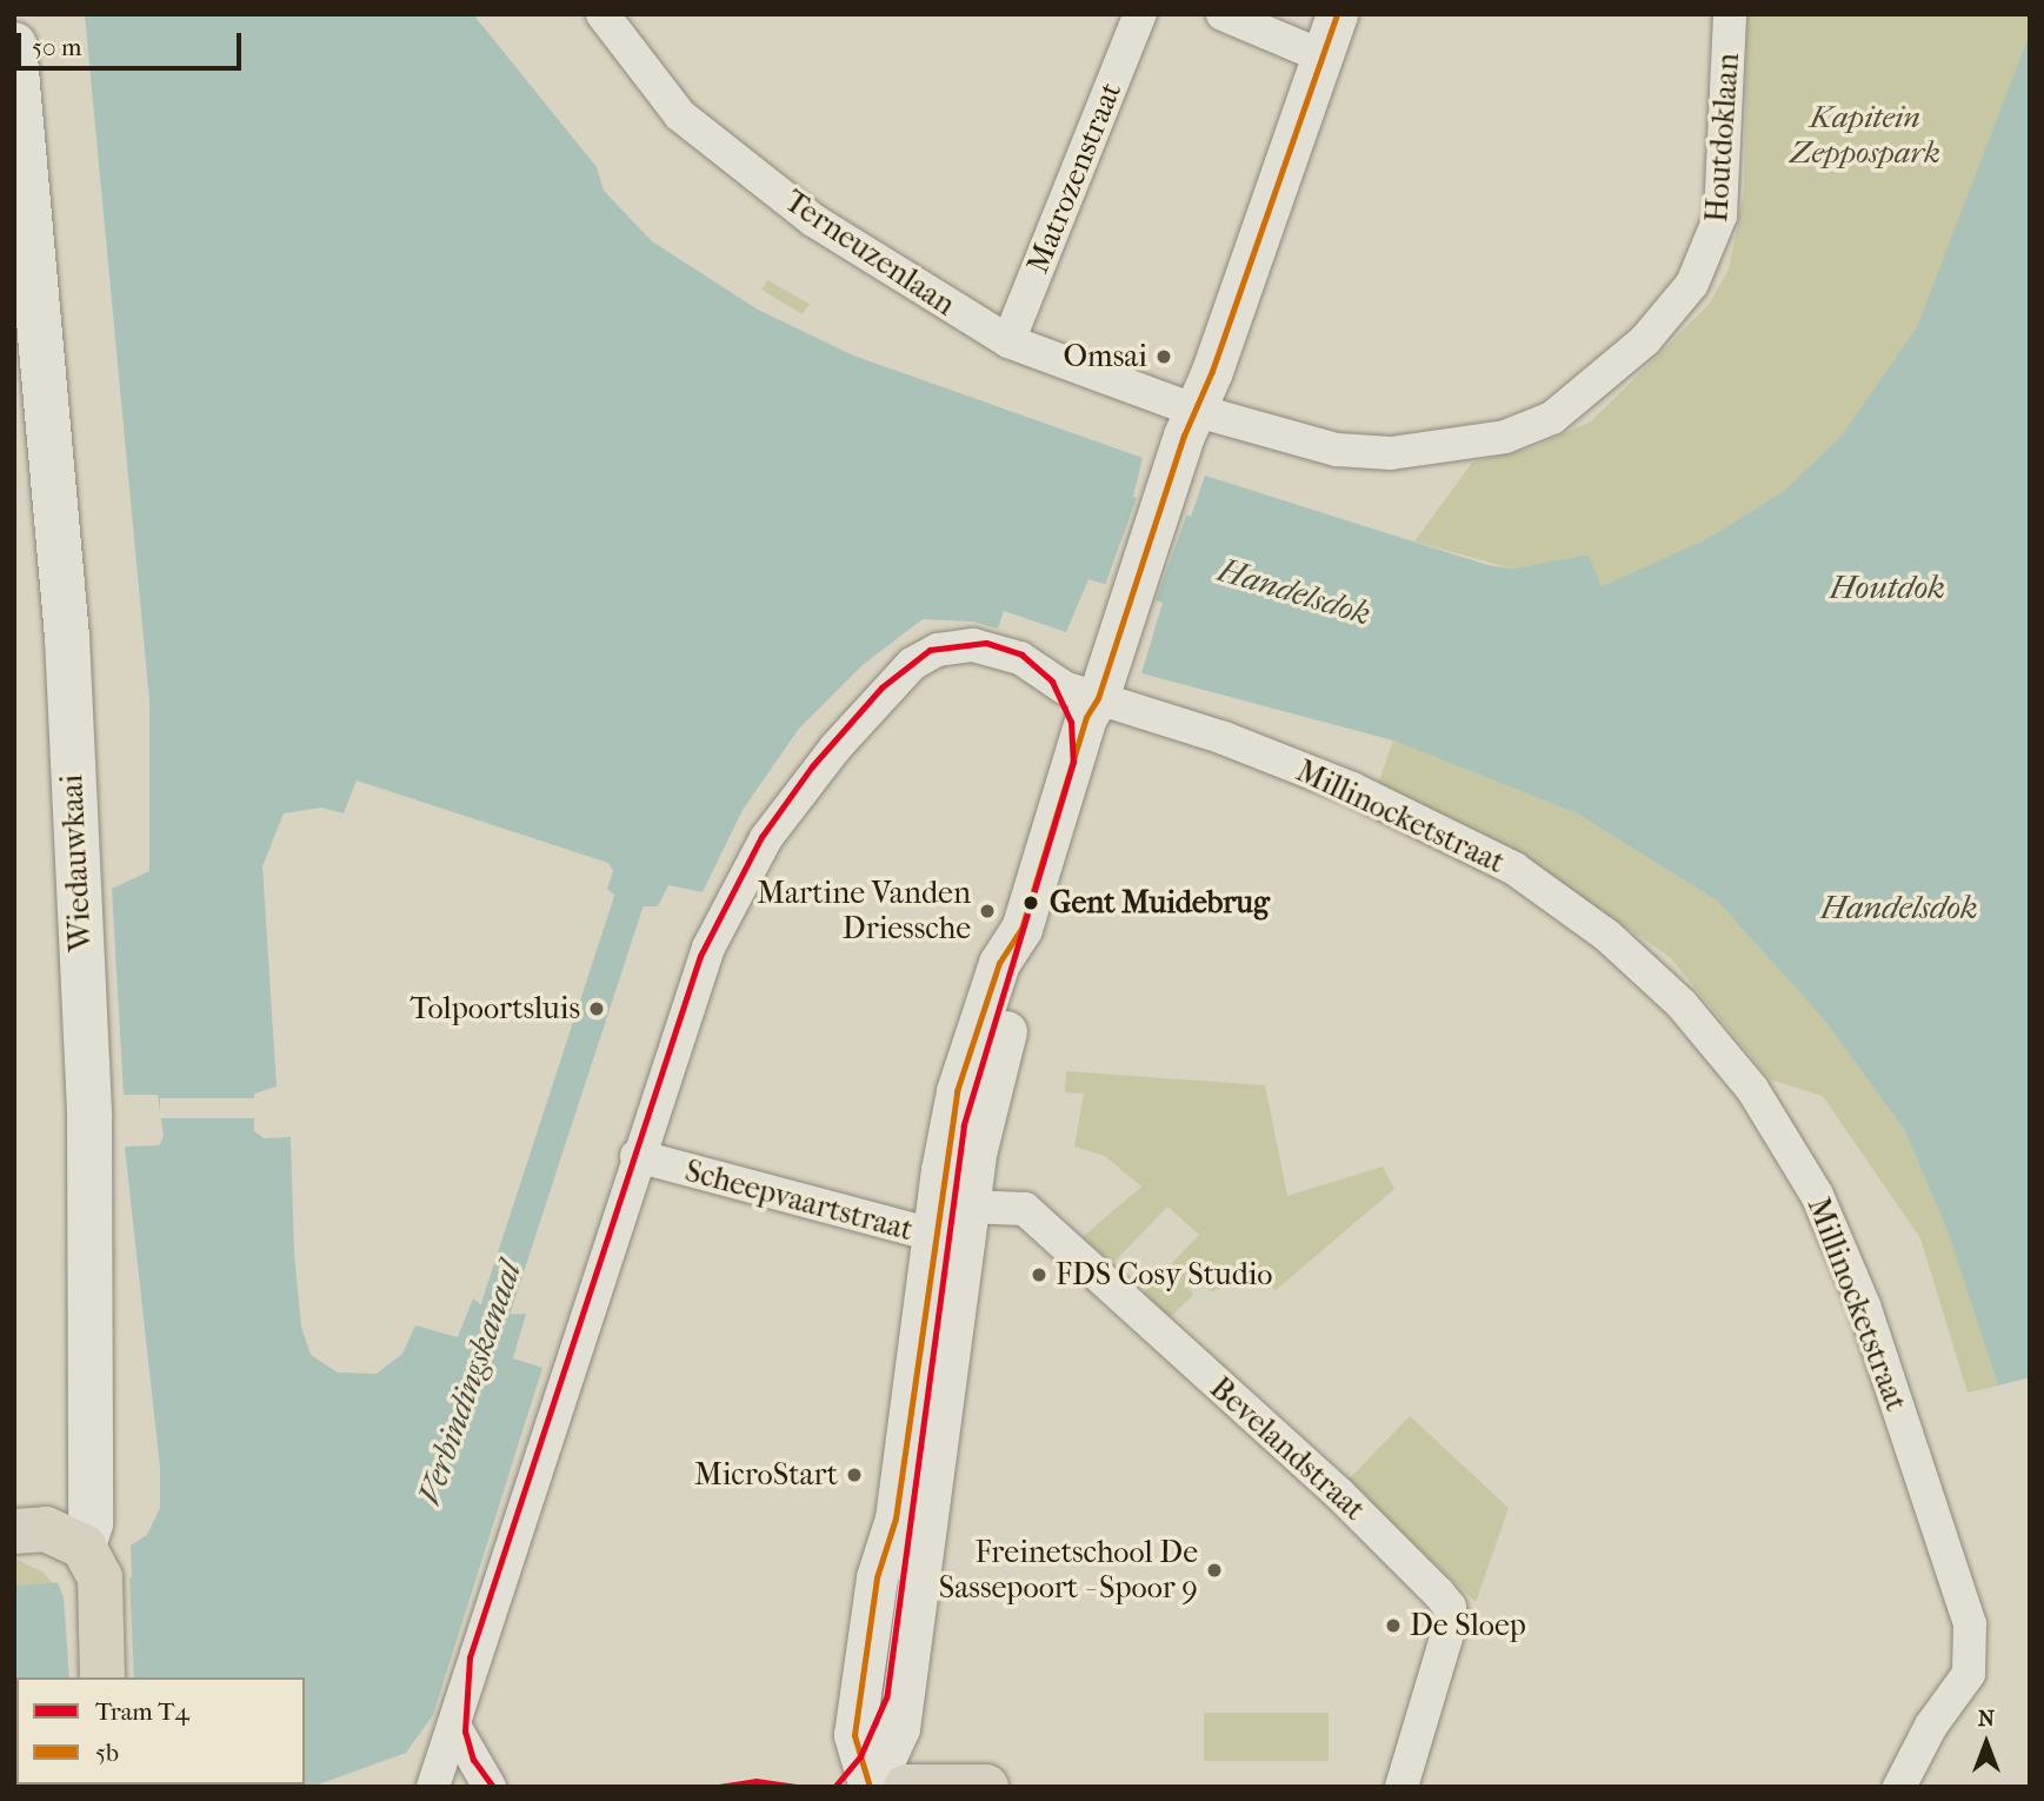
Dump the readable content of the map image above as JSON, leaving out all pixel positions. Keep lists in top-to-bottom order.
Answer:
{
  "streets": {
    "main road": ["Wiedauwkaai"],
    "street": [
      "Houtdoklaan",
      "Matrozenstraat",
      "Terneuzenlaan",
      "Millinocketstraat",
      "Scheepvaartstraat",
      "Bevelandstraat"
    ]
  },
  "crossings": [
    ["Houtdoklaan", "Terneuzenlaan"],
    ["Matrozenstraat", "Terneuzenlaan"],
    ["Millinocketstraat", "Scheepvaartstraat"],
    ["Scheepvaartstraat", "Bevelandstraat"]
  ],
  "water": ["Houtdok", "Handelsdok", "Verbindingskanaal"],
  "parks": ["Kapitein Zeppospark"],
  "places": [
    "Omsai",
    "Gent Muidebrug",
    "Martine Vanden Driessche",
    "Tolpoortsluis",
    "FDS Cosy Studio",
    "MicroStart",
    "Freinetschool De Sassepoort - Spoor 9",
    "De Sloep"
  ],
  "lines": ["transit line 5b", "tram line T4"],
  "legend": ["Tram T4", "5b"],
  "scale_bar": "50 m",
  "north": "top"
}
